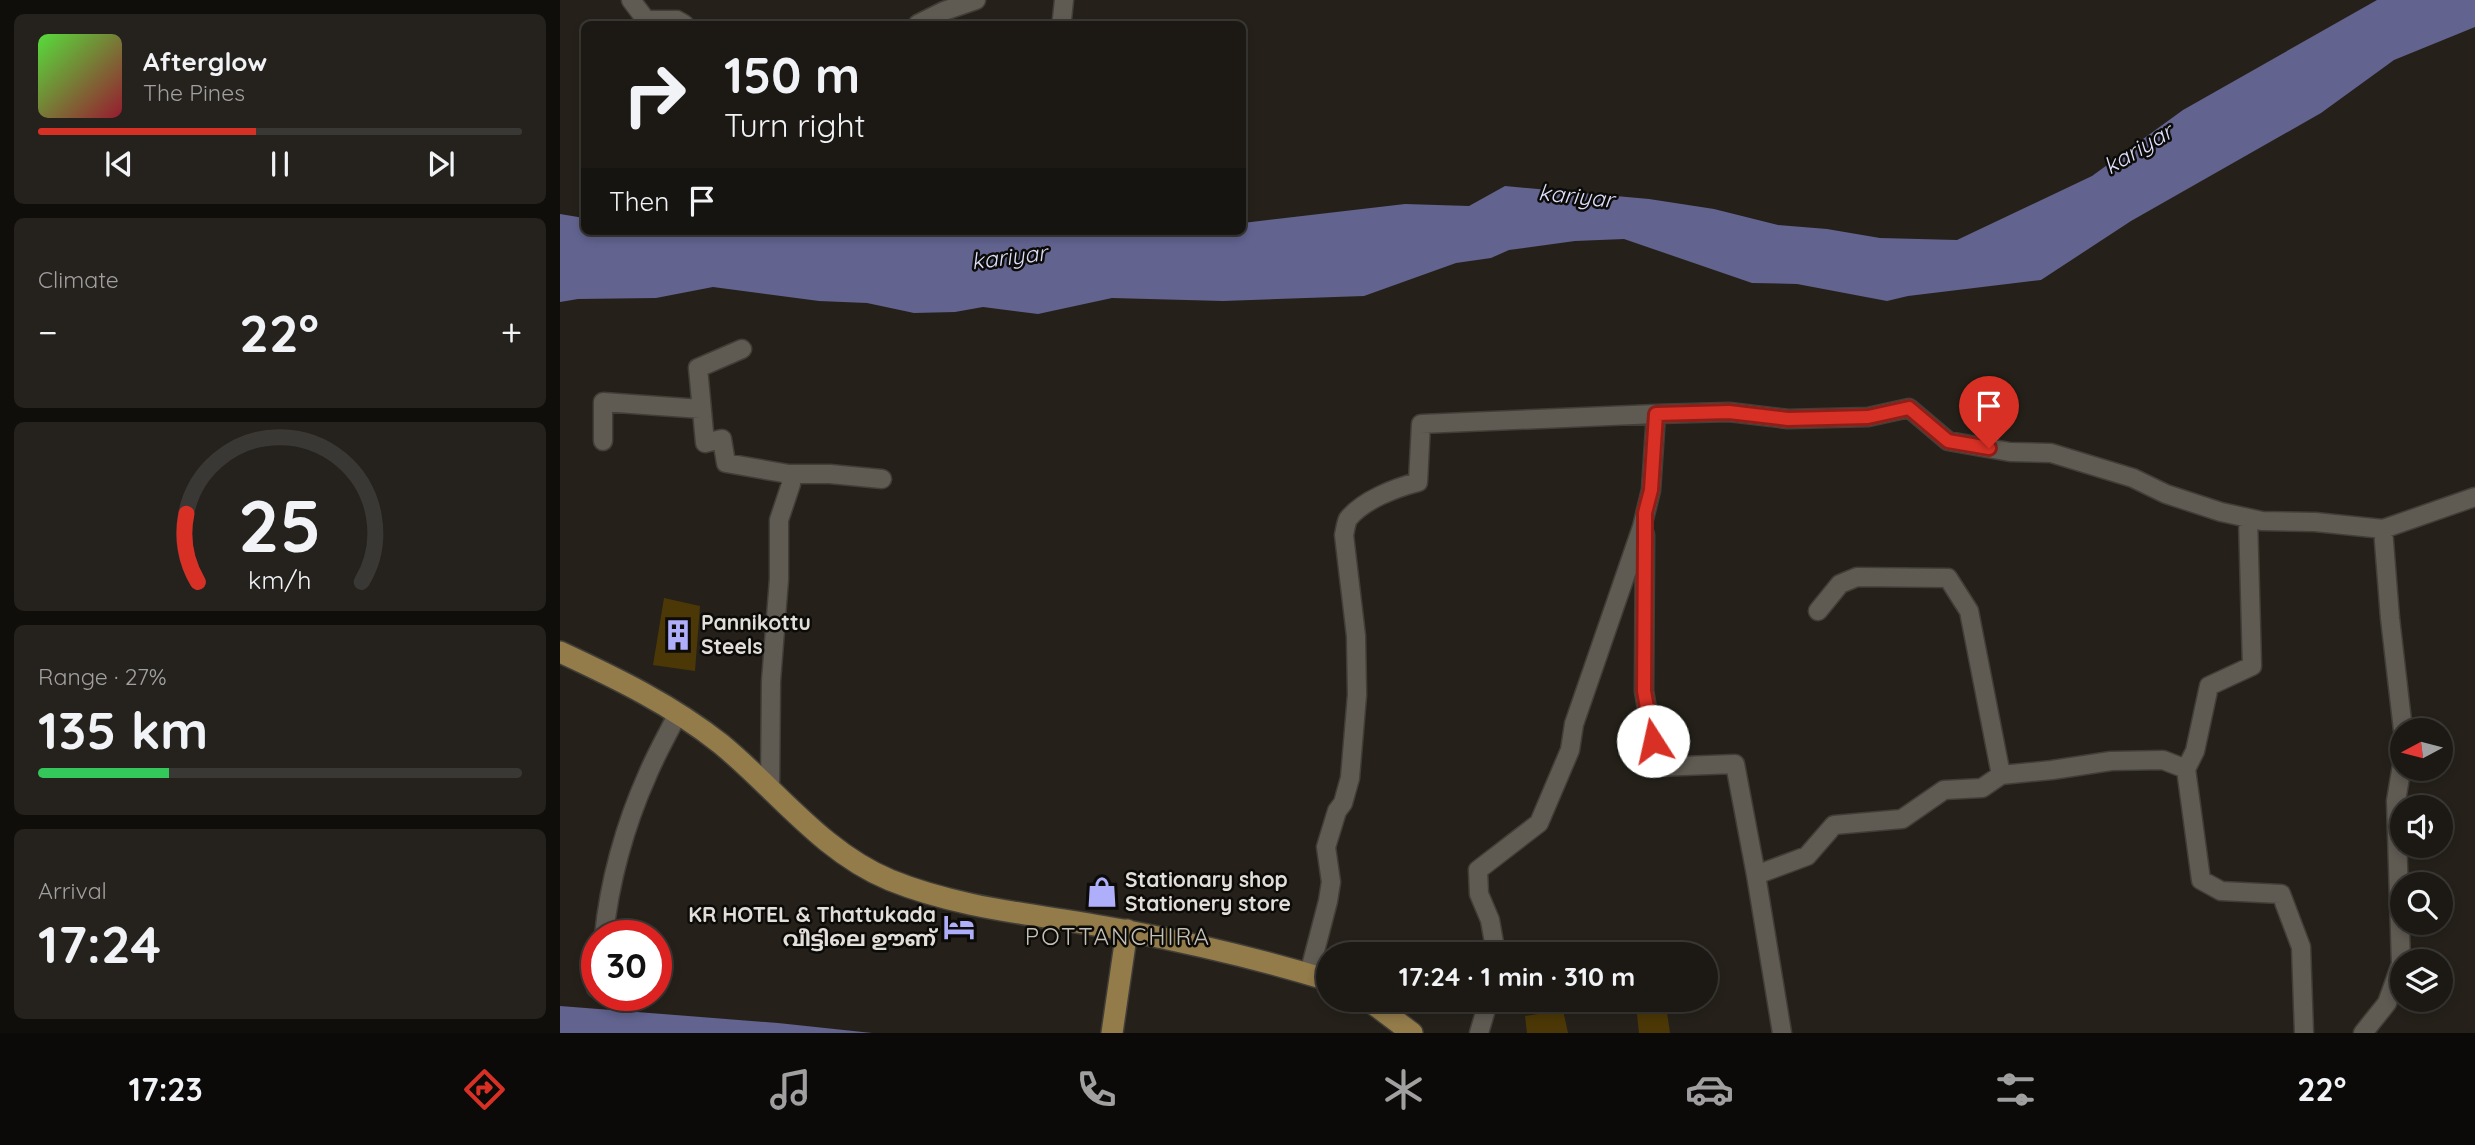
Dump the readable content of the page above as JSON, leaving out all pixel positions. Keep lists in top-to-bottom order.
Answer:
{
  "districts": ["POTTANCHIRA"],
  "water": ["kariyar"],
  "places": {
    "building": ["Pannikottu Steels"],
    "shop": ["Stationary shop Stationery store"],
    "hotel": ["KR HOTEL & Thattukada വീട്ടിലെ ഊണ്"]
  },
  "north": "left",
  "page": {
    "turn": ["150 m", "Turn right"],
    "song": ["Afterglow", "The Pines"],
    "then": "Then",
    "tile": [
      "Climate",
      ["Range · 27%", "135 km"],
      ["Arrival", "17:24"]
    ],
    "heat": ["−", "22°", "+"],
    "limit": "30",
    "trip": "17:24 · 1 min · 310 m",
    "tabs": ["17:23", "22°"],
    "gauge": ["25", "km/h"]
  }
}
